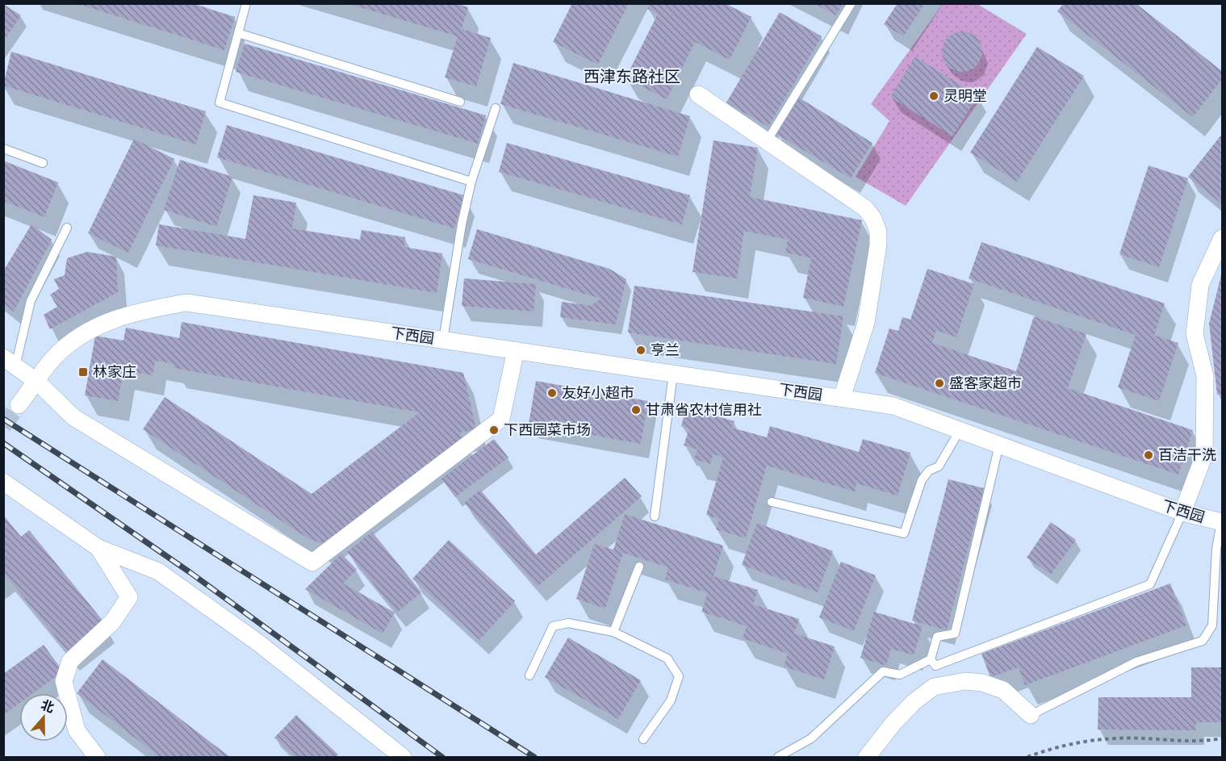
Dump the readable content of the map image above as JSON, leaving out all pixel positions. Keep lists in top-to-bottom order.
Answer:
{
  "streets": {
    "street": ["下西园"]
  },
  "districts": ["西津东路社区"],
  "places": {
    "other": [
      "灵明堂",
      "亨兰",
      "盛客家超市",
      "友好小超市",
      "甘肃省农村信用社",
      "下西园菜市场",
      "百洁干洗"
    ],
    "transit": ["林家庄"]
  },
  "north": "top"
}
